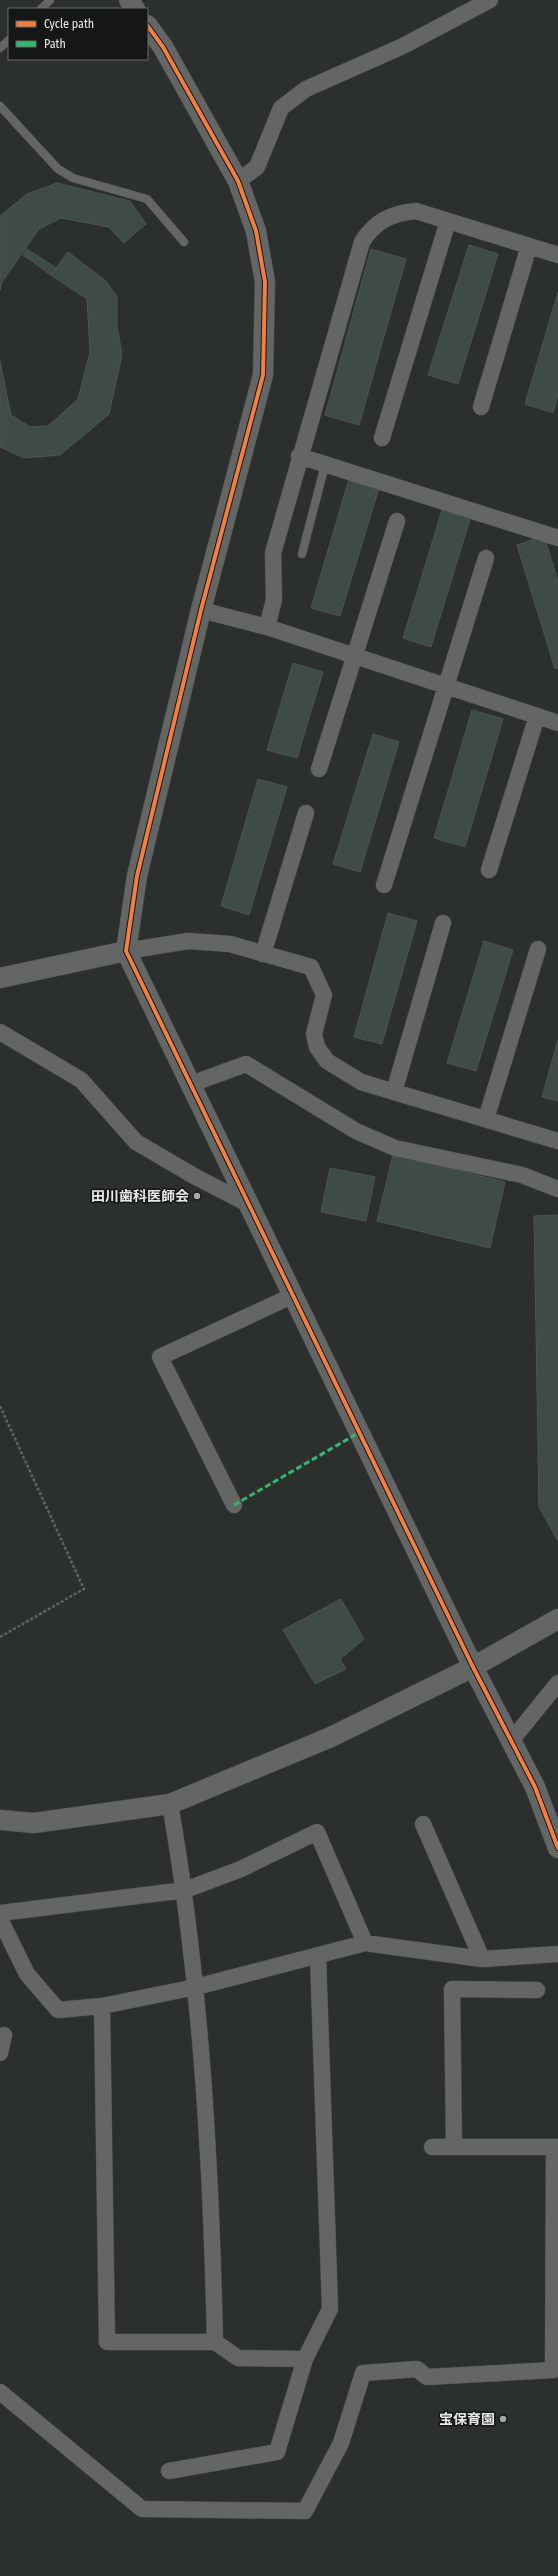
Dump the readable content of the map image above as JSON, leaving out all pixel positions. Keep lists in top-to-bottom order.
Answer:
{
  "places": ["田川歯科医師会", "宝保育園"],
  "legend": ["Cycle path", "Path"]
}
